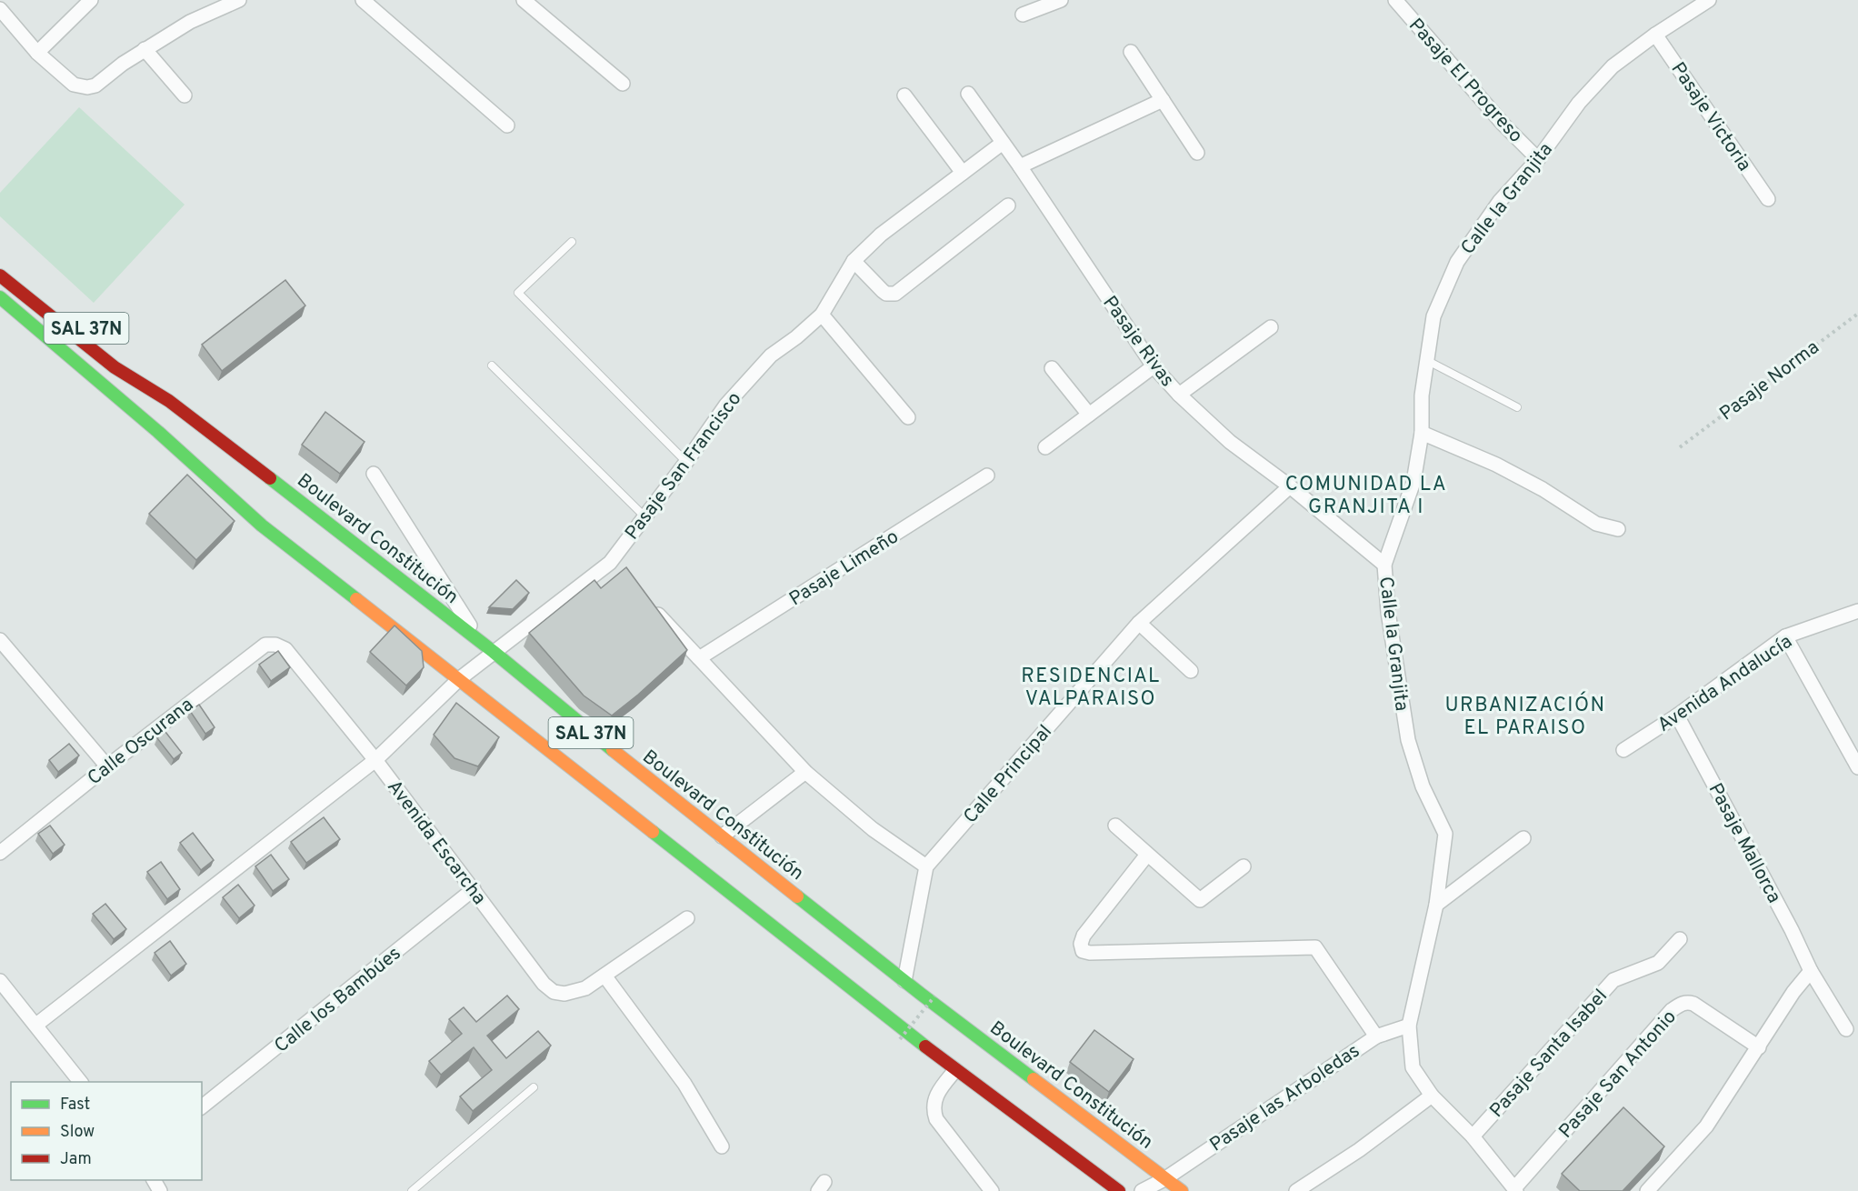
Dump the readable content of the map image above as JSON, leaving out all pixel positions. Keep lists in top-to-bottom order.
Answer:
{
  "streets": {
    "highway": ["SAL 37N", "Boulevard Constitución"],
    "street": [
      "Pasaje El Progreso",
      "Pasaje Victoria",
      "Calle la Granjita",
      "Pasaje Rivas",
      "Pasaje San Francisco",
      "Pasaje Limeño",
      "Avenida Andalucía",
      "Calle Oscurana",
      "Calle Principal",
      "Avenida Escarcha",
      "Pasaje Mallorca",
      "Calle los Bambúes",
      "Pasaje Santa Isabel",
      "Pasaje San Antonio",
      "Pasaje las Arboledas"
    ],
    "path": ["Pasaje Norma"]
  },
  "crossings": [
    ["Pasaje El Progreso", "Calle la Granjita"],
    ["Pasaje Victoria", "Calle la Granjita"],
    ["Calle la Granjita", "Pasaje Rivas"],
    ["Calle la Granjita", "Pasaje Santa Isabel"],
    ["Calle la Granjita", "Pasaje San Antonio"],
    ["Calle la Granjita", "Pasaje las Arboledas"],
    ["SAL 37N", "Pasaje San Francisco"],
    ["Pasaje Rivas", "Pasaje San Francisco"],
    ["Pasaje Rivas", "Calle Principal"],
    ["Pasaje San Francisco", "Boulevard Constitución"],
    ["Pasaje San Francisco", "Avenida Escarcha"],
    ["Boulevard Constitución", "Calle Principal"],
    ["Boulevard Constitución", "Pasaje las Arboledas"],
    ["Avenida Andalucía", "Pasaje Mallorca"],
    ["Calle Oscurana", "Avenida Escarcha"],
    ["Avenida Escarcha", "Calle los Bambúes"]
  ],
  "districts": ["COMUNIDAD LA GRANJITA I", "RESIDENCIAL VALPARAISO", "URBANIZACIÓN EL PARAISO"],
  "legend": ["Fast", "Slow", "Jam"]
}
